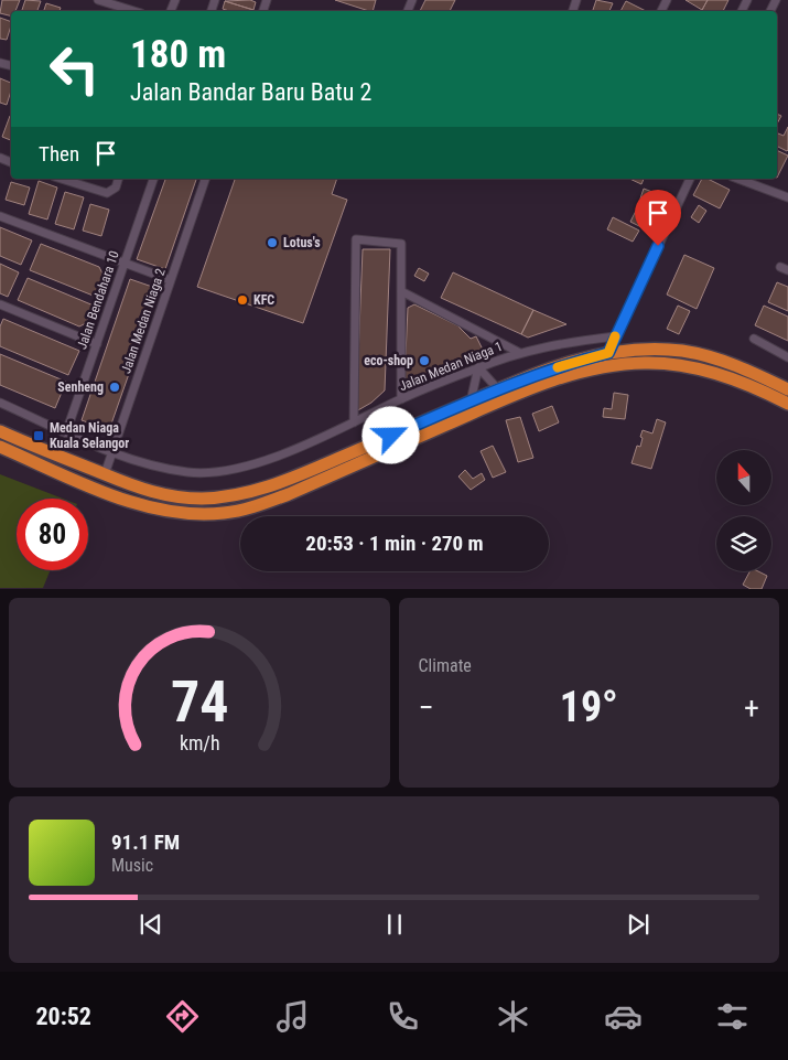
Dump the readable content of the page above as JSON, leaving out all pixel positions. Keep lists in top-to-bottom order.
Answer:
{
  "streets": {
    "street": ["Jalan Bendahara 10", "Jalan Medan Niaga 2", "Jalan Medan Niaga 1"]
  },
  "crossings": [
    ["Jalan Bendahara 10", "Jalan Medan Niaga 1"],
    ["Jalan Medan Niaga 2", "Jalan Medan Niaga 1"]
  ],
  "places": {
    "other": [
      "Lotus's",
      "KFC",
      "eco-shop",
      "Senheng"
    ],
    "transit": ["Medan Niaga Kuala Selangor"]
  },
  "north": "top",
  "page": {
    "turn": ["180 m", "Jalan Bandar Baru Batu 2"],
    "then": "Then",
    "limit": "80",
    "trip": "20:53 · 1 min · 270 m",
    "tile": "Climate",
    "heat": ["−", "19°", "+"],
    "song": ["91.1 FM", "Music"],
    "tabs": "20:52",
    "gauge": ["74", "km/h"]
  }
}
